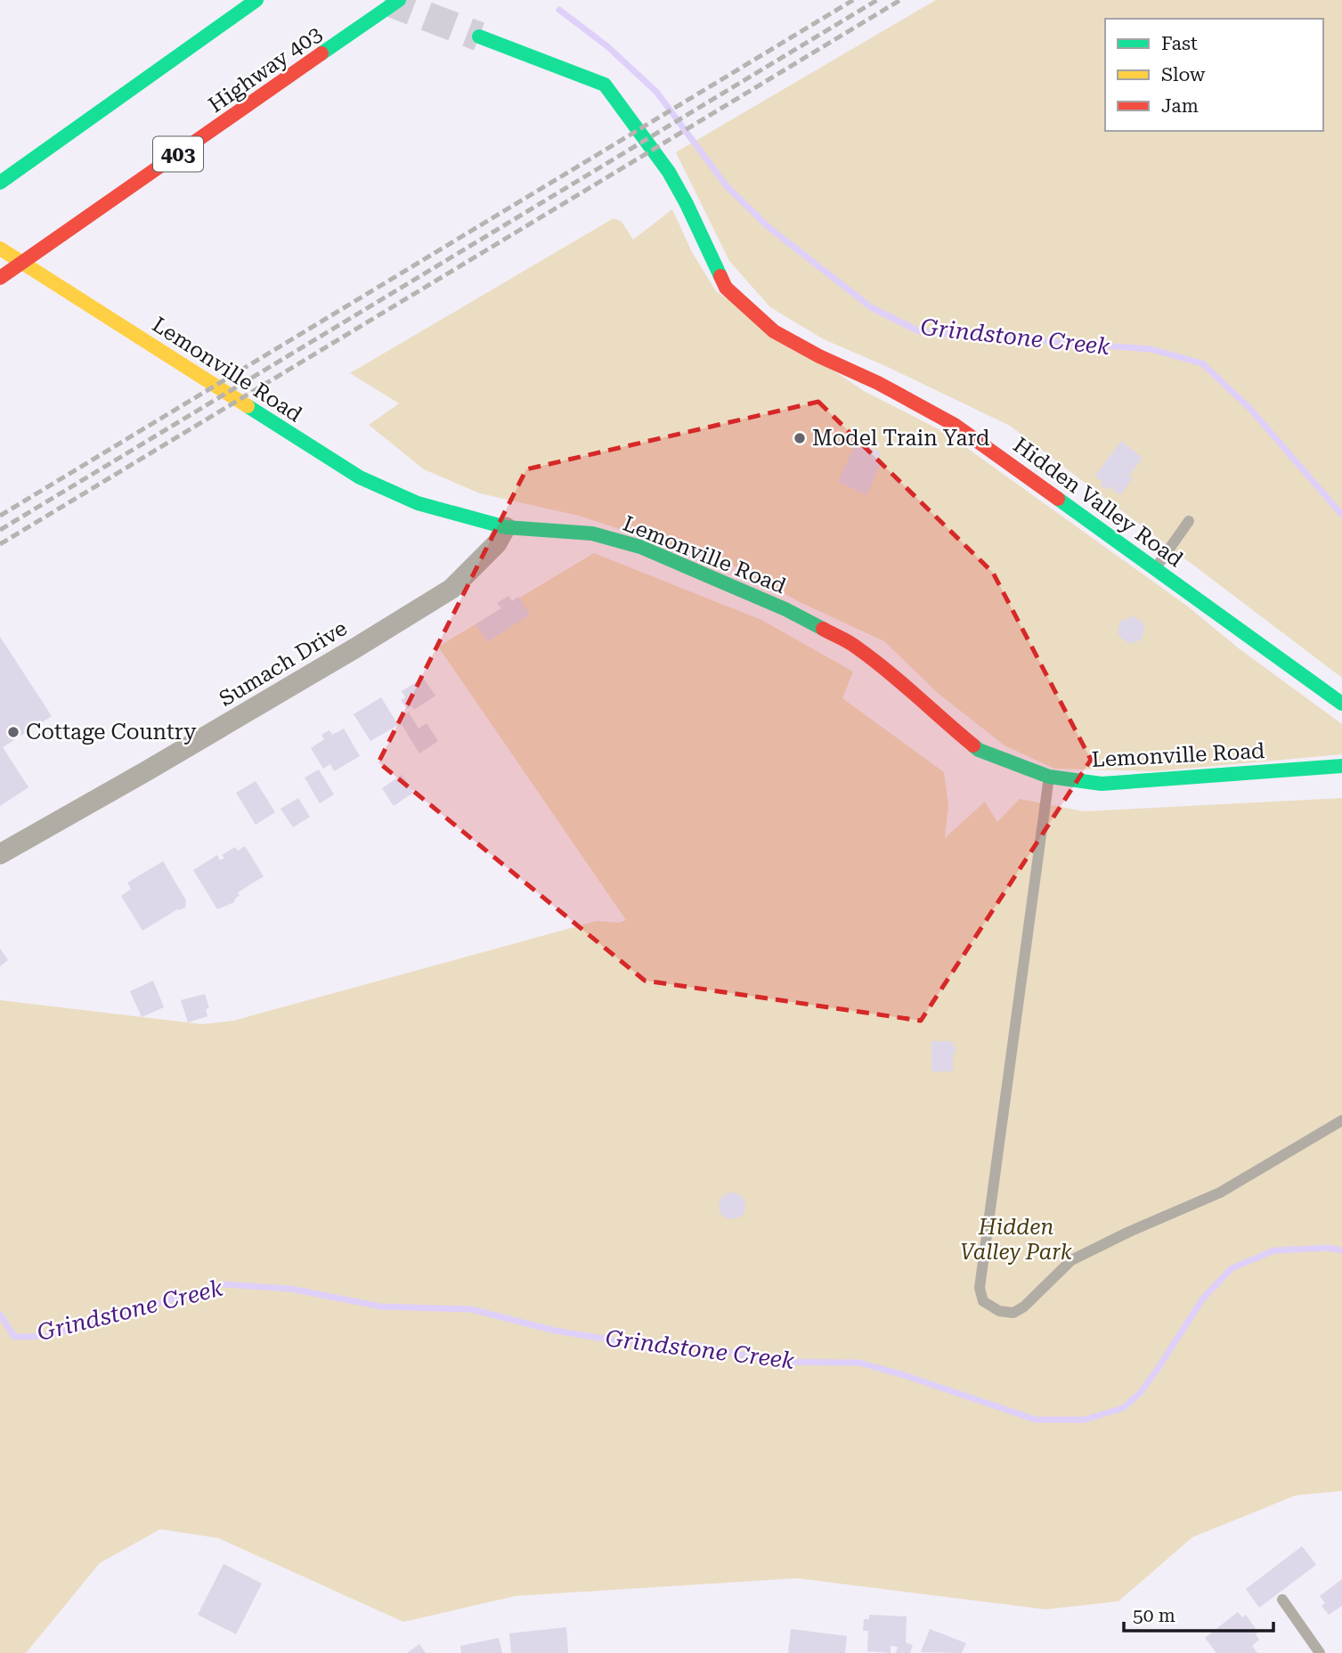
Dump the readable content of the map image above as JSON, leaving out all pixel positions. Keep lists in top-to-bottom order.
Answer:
{
  "streets": {
    "main road": [
      "Highway 403",
      "403",
      "Lemonville Road",
      "Hidden Valley Road"
    ],
    "street": ["Sumach Drive"]
  },
  "crossings": [
    ["Lemonville Road", "Sumach Drive"]
  ],
  "water": ["Grindstone Creek"],
  "parks": ["Hidden Valley Park"],
  "places": ["Model Train Yard", "Cottage Country"],
  "legend": ["Fast", "Slow", "Jam"],
  "scale_bar": "50 m"
}
